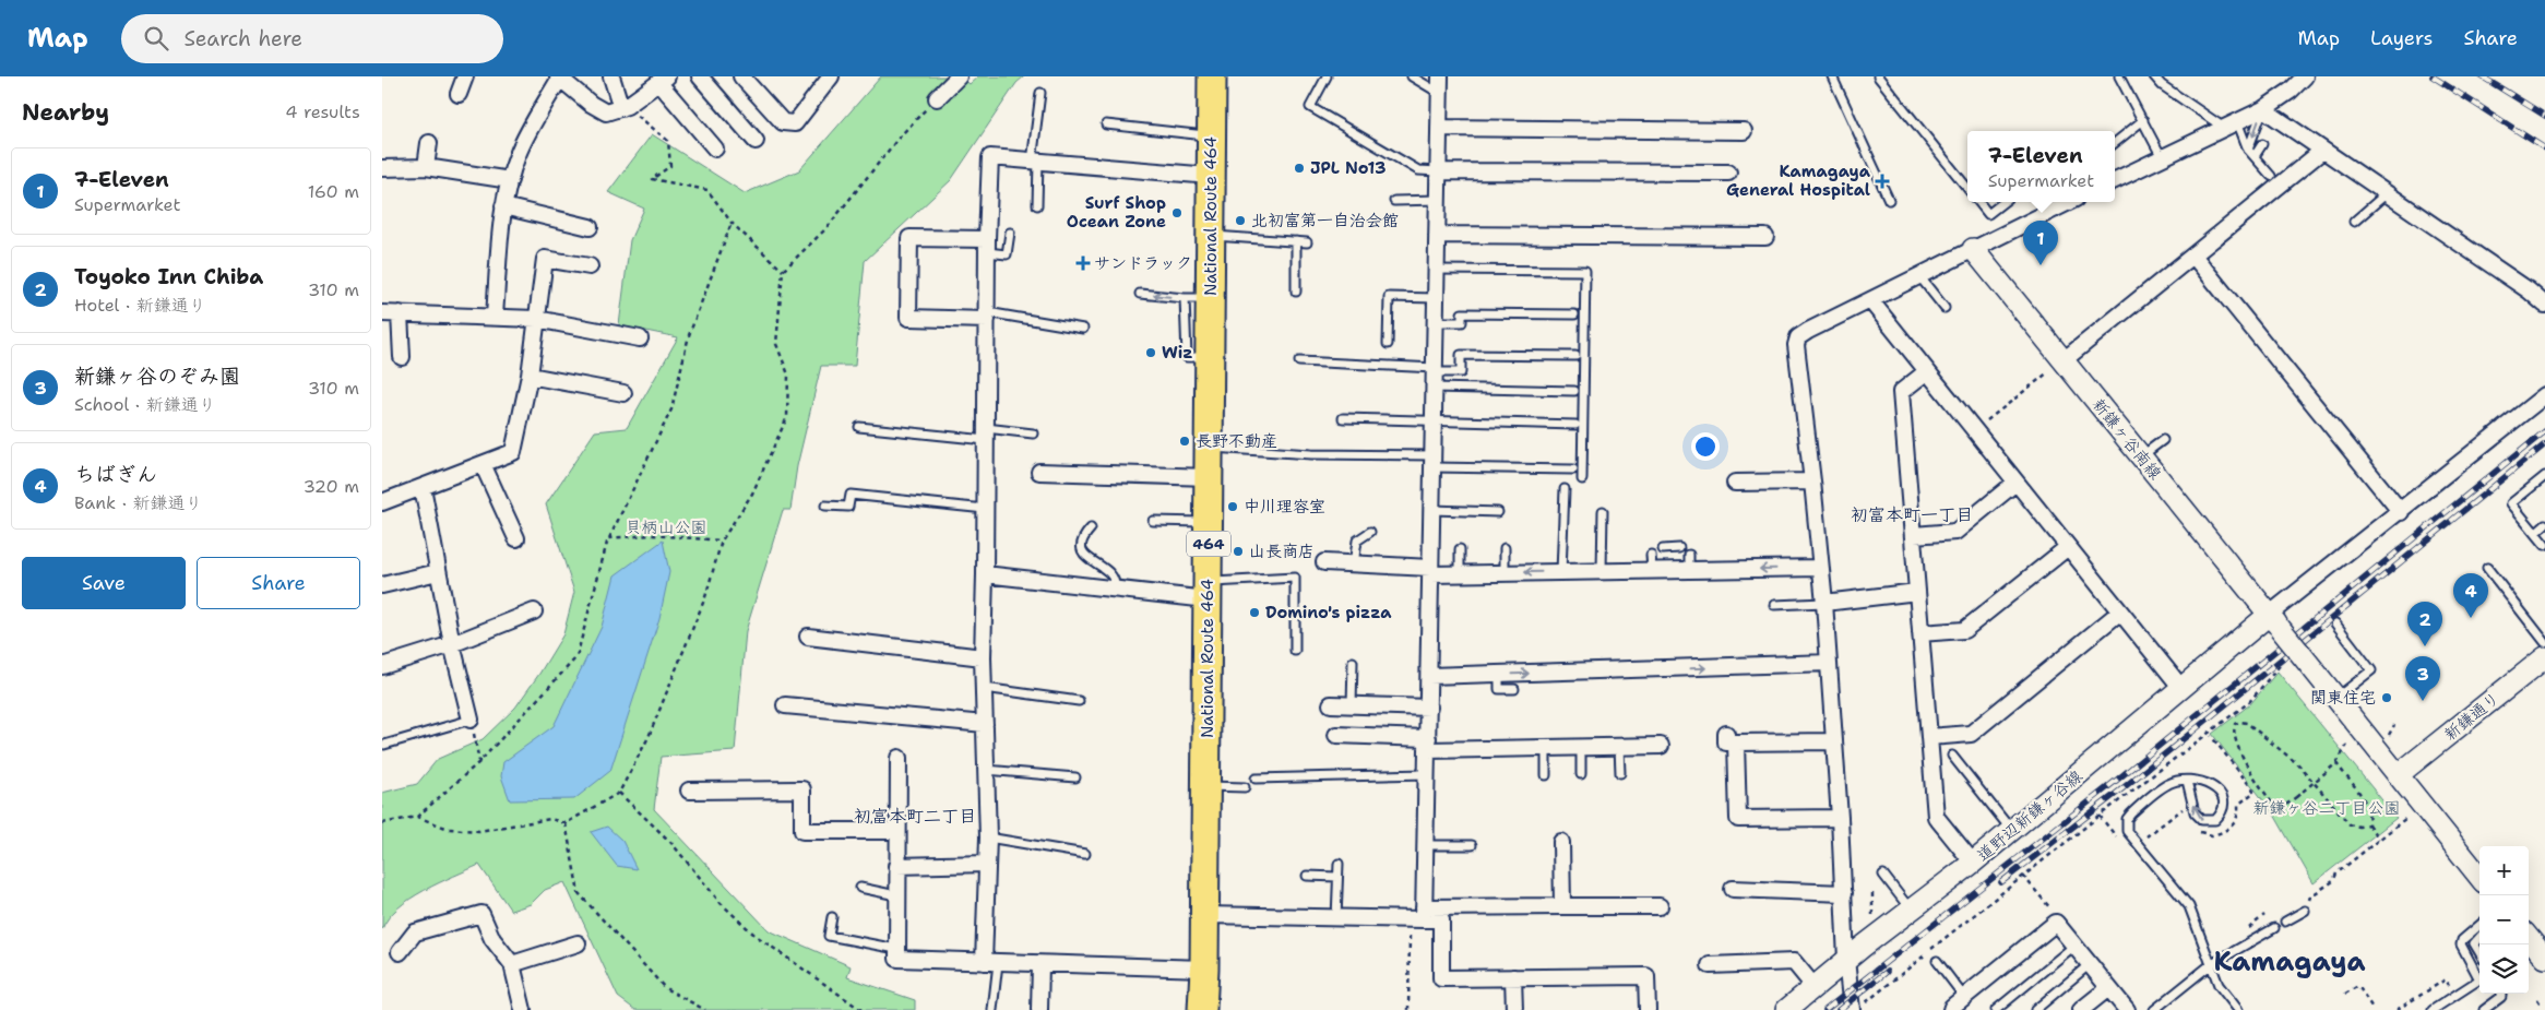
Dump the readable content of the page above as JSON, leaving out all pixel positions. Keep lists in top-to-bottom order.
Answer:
{
  "streets": {
    "highway": ["National Route 464", "464"],
    "street": ["新鎌ヶ谷南線", "新鎌通り", "道野辺新鎌ヶ谷線"]
  },
  "crossings": [
    ["新鎌ヶ谷南線", "道野辺新鎌ヶ谷線"]
  ],
  "districts": ["初富本町一丁目", "初富本町二丁目", "Kamagaya"],
  "parks": ["貝柄山公園", "新鎌ヶ谷二丁目公園"],
  "places": {
    "other": [
      "JPL No13",
      "Surf Shop Ocean Zone",
      "北初富第一自治会館",
      "Wiz",
      "長野不動産",
      "中川理容室",
      "山長商店",
      "Domino's pizza",
      "関東住宅"
    ],
    "health": ["Kamagaya General Hospital", "サンドラック"]
  },
  "page": {
    "header": "Map",
    "search": "Search here",
    "nav": ["Map", "Layers", "Share"],
    "heading": ["Nearby", "4 results"],
    "popup": ["7-Eleven", "Supermarket"],
    "list": [
      {
        "mark": "1",
        "name": "7-Eleven",
        "note": "Supermarket",
        "value": "160 m"
      },
      {
        "mark": "2",
        "name": "Toyoko Inn Chiba",
        "note": "Hotel · 新鎌通り",
        "value": "310 m"
      },
      {
        "mark": "3",
        "name": "新鎌ヶ谷のぞみ園",
        "note": "School · 新鎌通り",
        "value": "310 m"
      },
      {
        "mark": "4",
        "name": "ちばぎん",
        "note": "Bank · 新鎌通り",
        "value": "320 m"
      }
    ],
    "pins": [
      "1",
      "4",
      "2",
      "3"
    ],
    "buttons": ["Save", "Share"],
    "map_buttons": ["+", "−"]
  }
}
